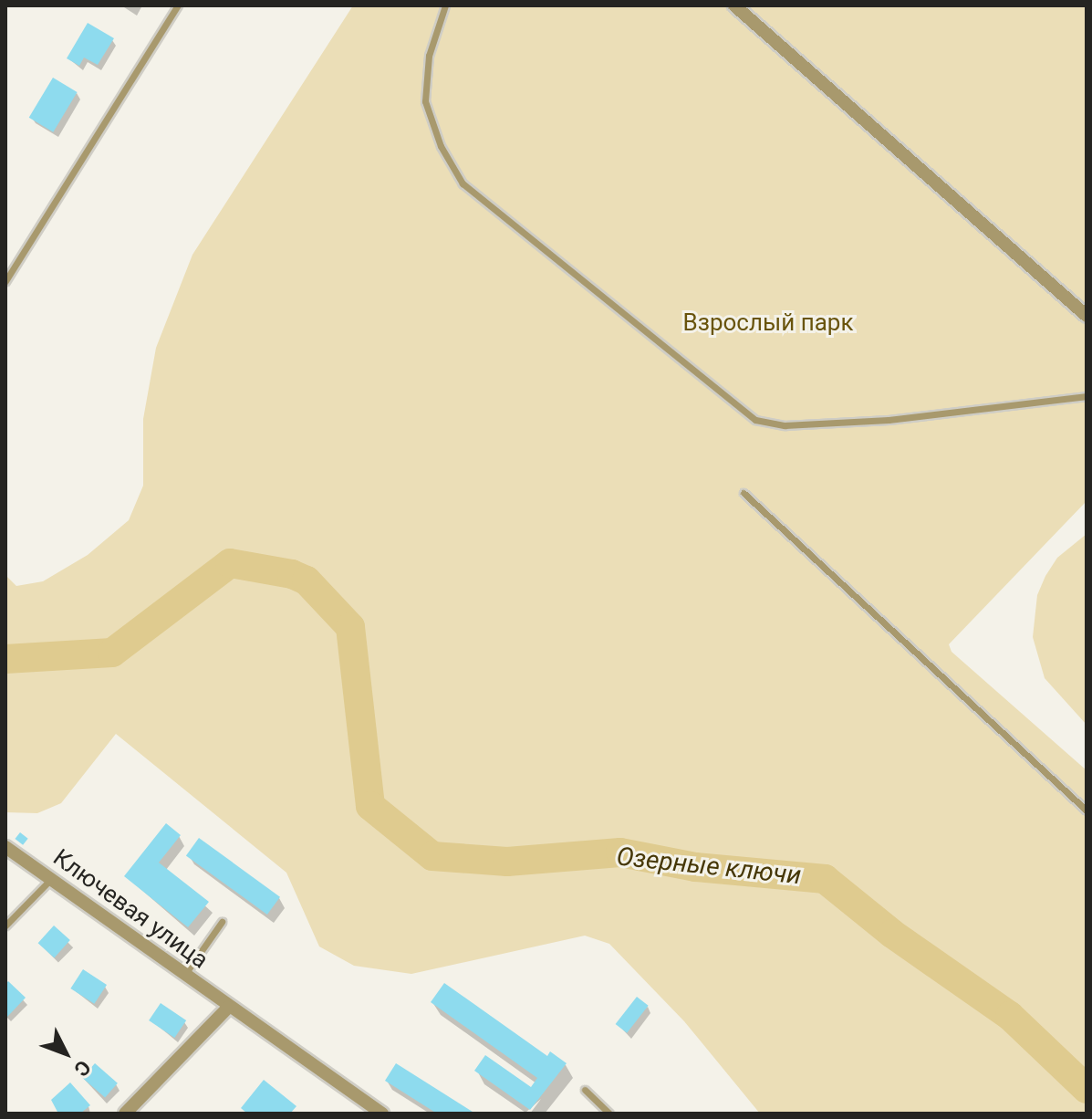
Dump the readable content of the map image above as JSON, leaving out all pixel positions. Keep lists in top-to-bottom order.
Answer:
{
  "streets": {
    "street": ["Ключевая улица"]
  },
  "water": ["Озерные ключи"],
  "parks": ["Взрослый парк"],
  "north": "bottom right"
}
